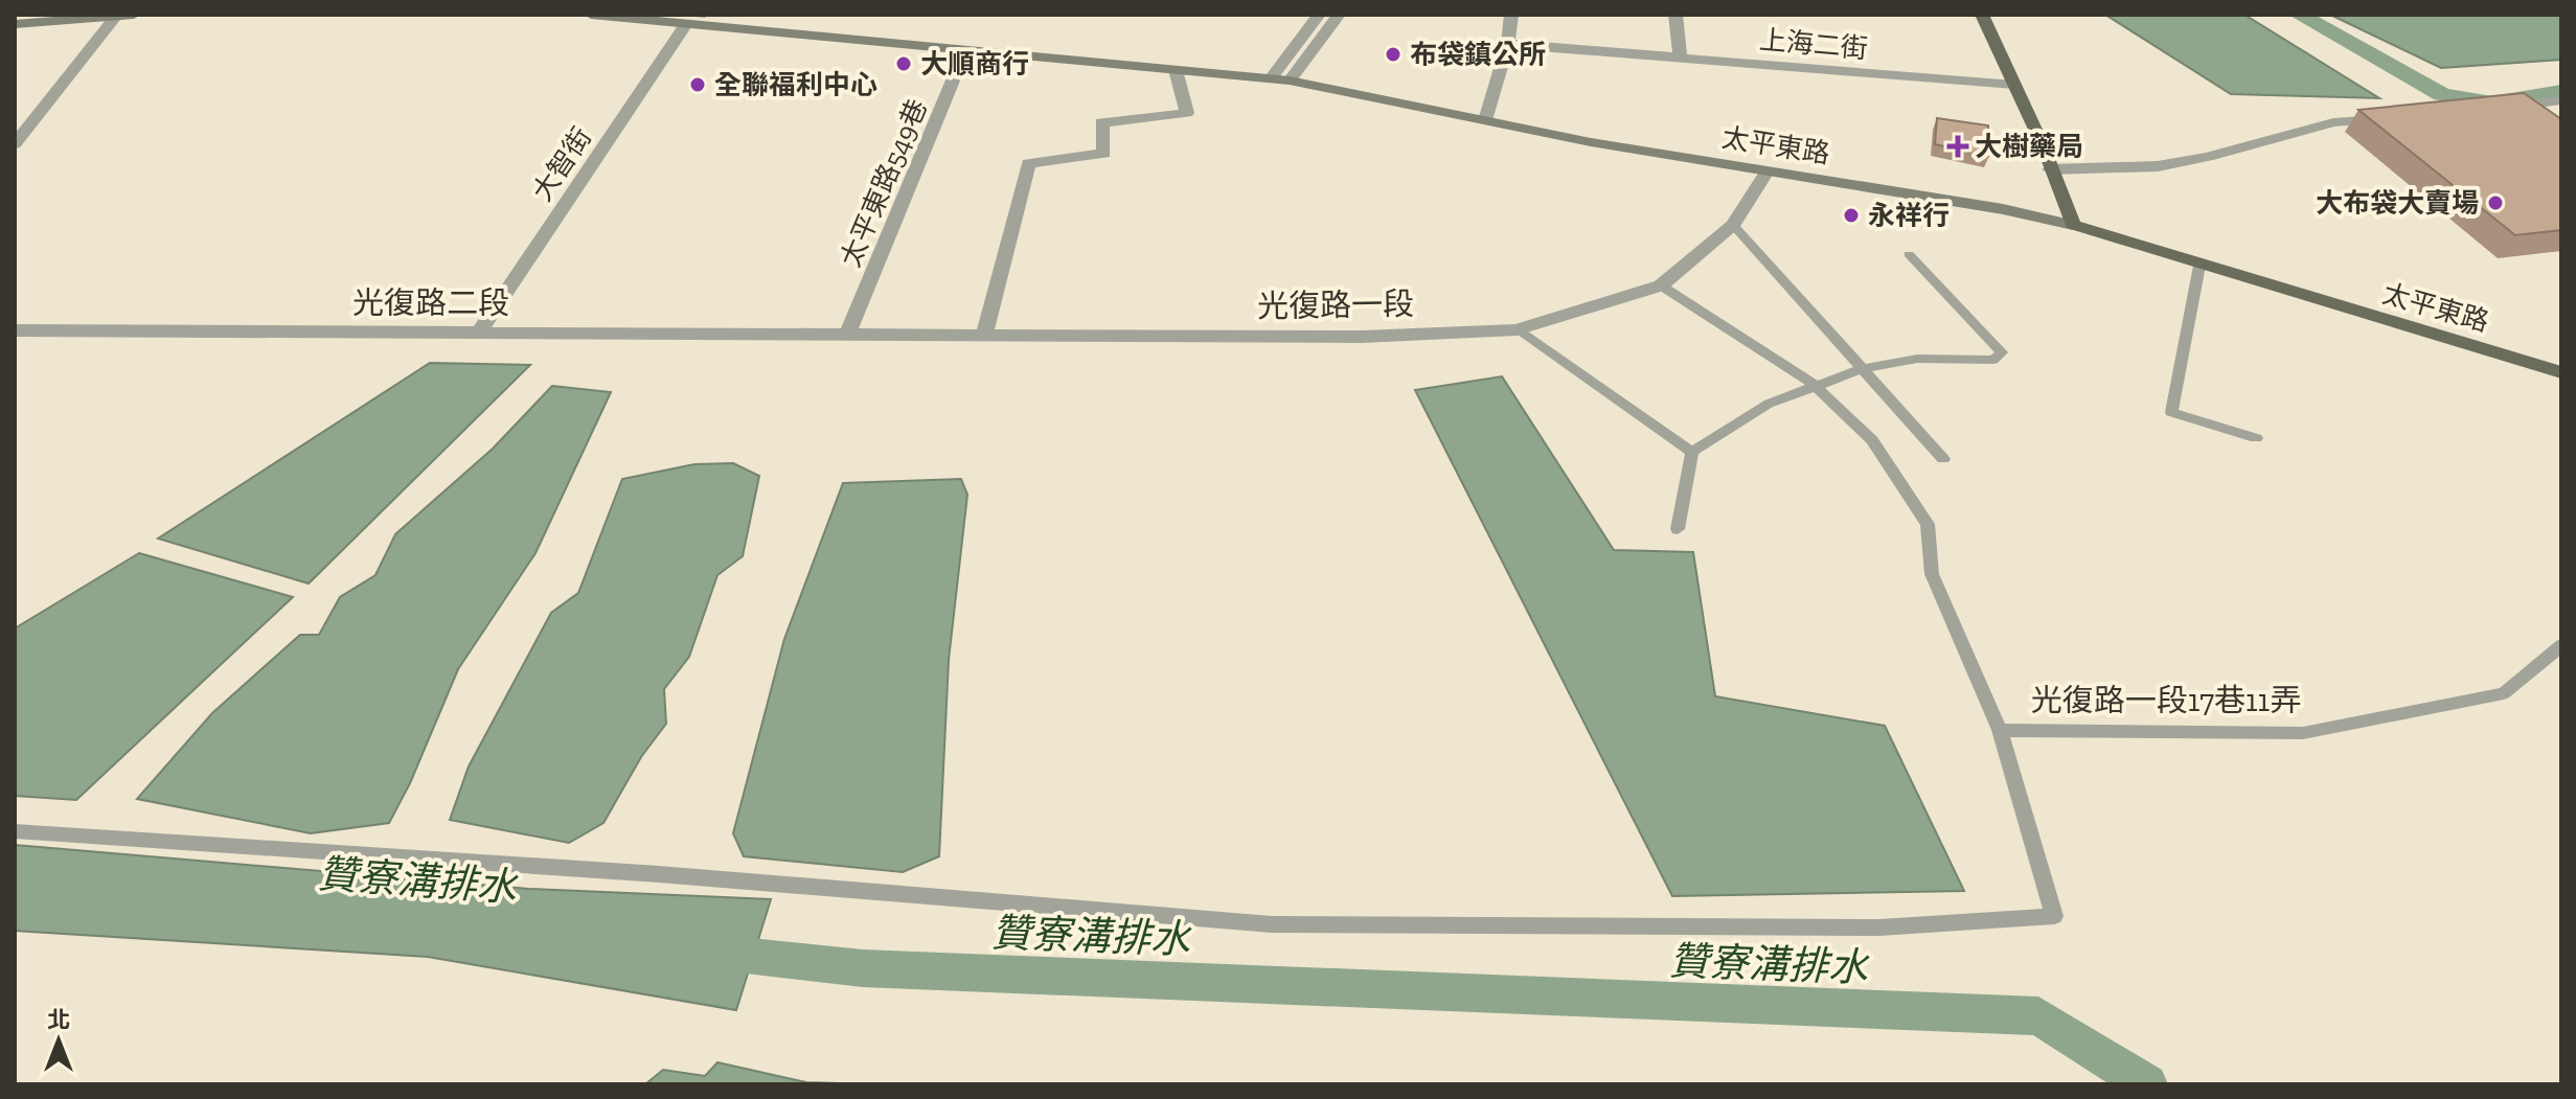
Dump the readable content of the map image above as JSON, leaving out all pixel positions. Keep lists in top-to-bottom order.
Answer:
{
  "streets": {
    "main road": ["太平東路"],
    "street": [
      "上海二街",
      "大智街",
      "太平東路549巷",
      "光復路二段",
      "光復路一段"
    ],
    "lane": ["光復路一段17巷11弄"]
  },
  "crossings": [
    ["太平東路", "大智街"],
    ["太平東路", "太平東路549巷"],
    ["太平東路", "光復路一段"],
    ["大智街", "光復路二段"],
    ["太平東路549巷", "光復路二段"],
    ["太平東路549巷", "光復路一段"],
    ["光復路二段", "光復路一段"]
  ],
  "water": ["贊寮溝排水"],
  "places": {
    "other": [
      "布袋鎮公所",
      "大順商行",
      "全聯福利中心",
      "大布袋大賣場",
      "永祥行"
    ],
    "health": ["大樹藥局"]
  },
  "north": "top"
}
